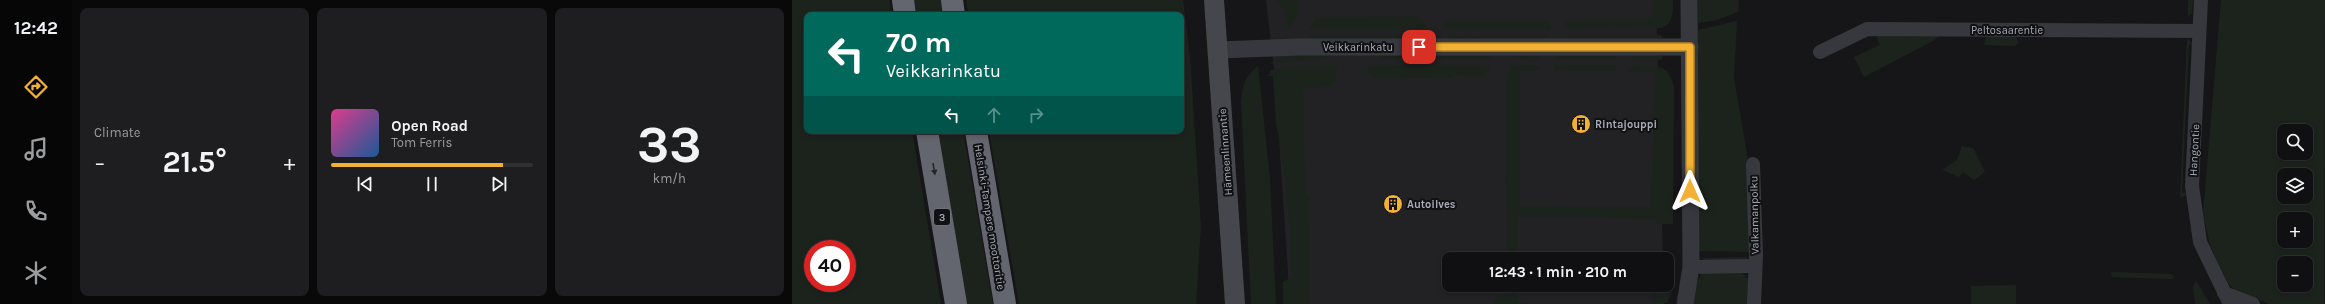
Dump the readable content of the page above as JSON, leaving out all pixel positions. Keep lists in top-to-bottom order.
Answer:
{
  "streets": {
    "highway": ["3", "Helsinki-Tampere moottoritie"],
    "main road": ["Hämeenlinnantie"],
    "street": [
      "Peltosaarentie",
      "Veikkarinkatu",
      "Hangontie",
      "Valkamanpolku"
    ]
  },
  "crossings": [
    ["Peltosaarentie", "Hangontie"],
    ["Veikkarinkatu", "Hämeenlinnantie"]
  ],
  "places": {
    "building": ["Rintajouppi", "Autoilves"]
  },
  "page": {
    "tabs": "12:42",
    "tile": [
      "Climate",
      ["33", "km/h"]
    ],
    "turn": ["70 m", "Veikkarinkatu"],
    "song": ["Open Road", "Tom Ferris"],
    "map_buttons": ["+", "−"],
    "heat": ["−", "21.5°", "+"],
    "limit": "40",
    "trip": "12:43 · 1 min · 210 m"
  }
}
